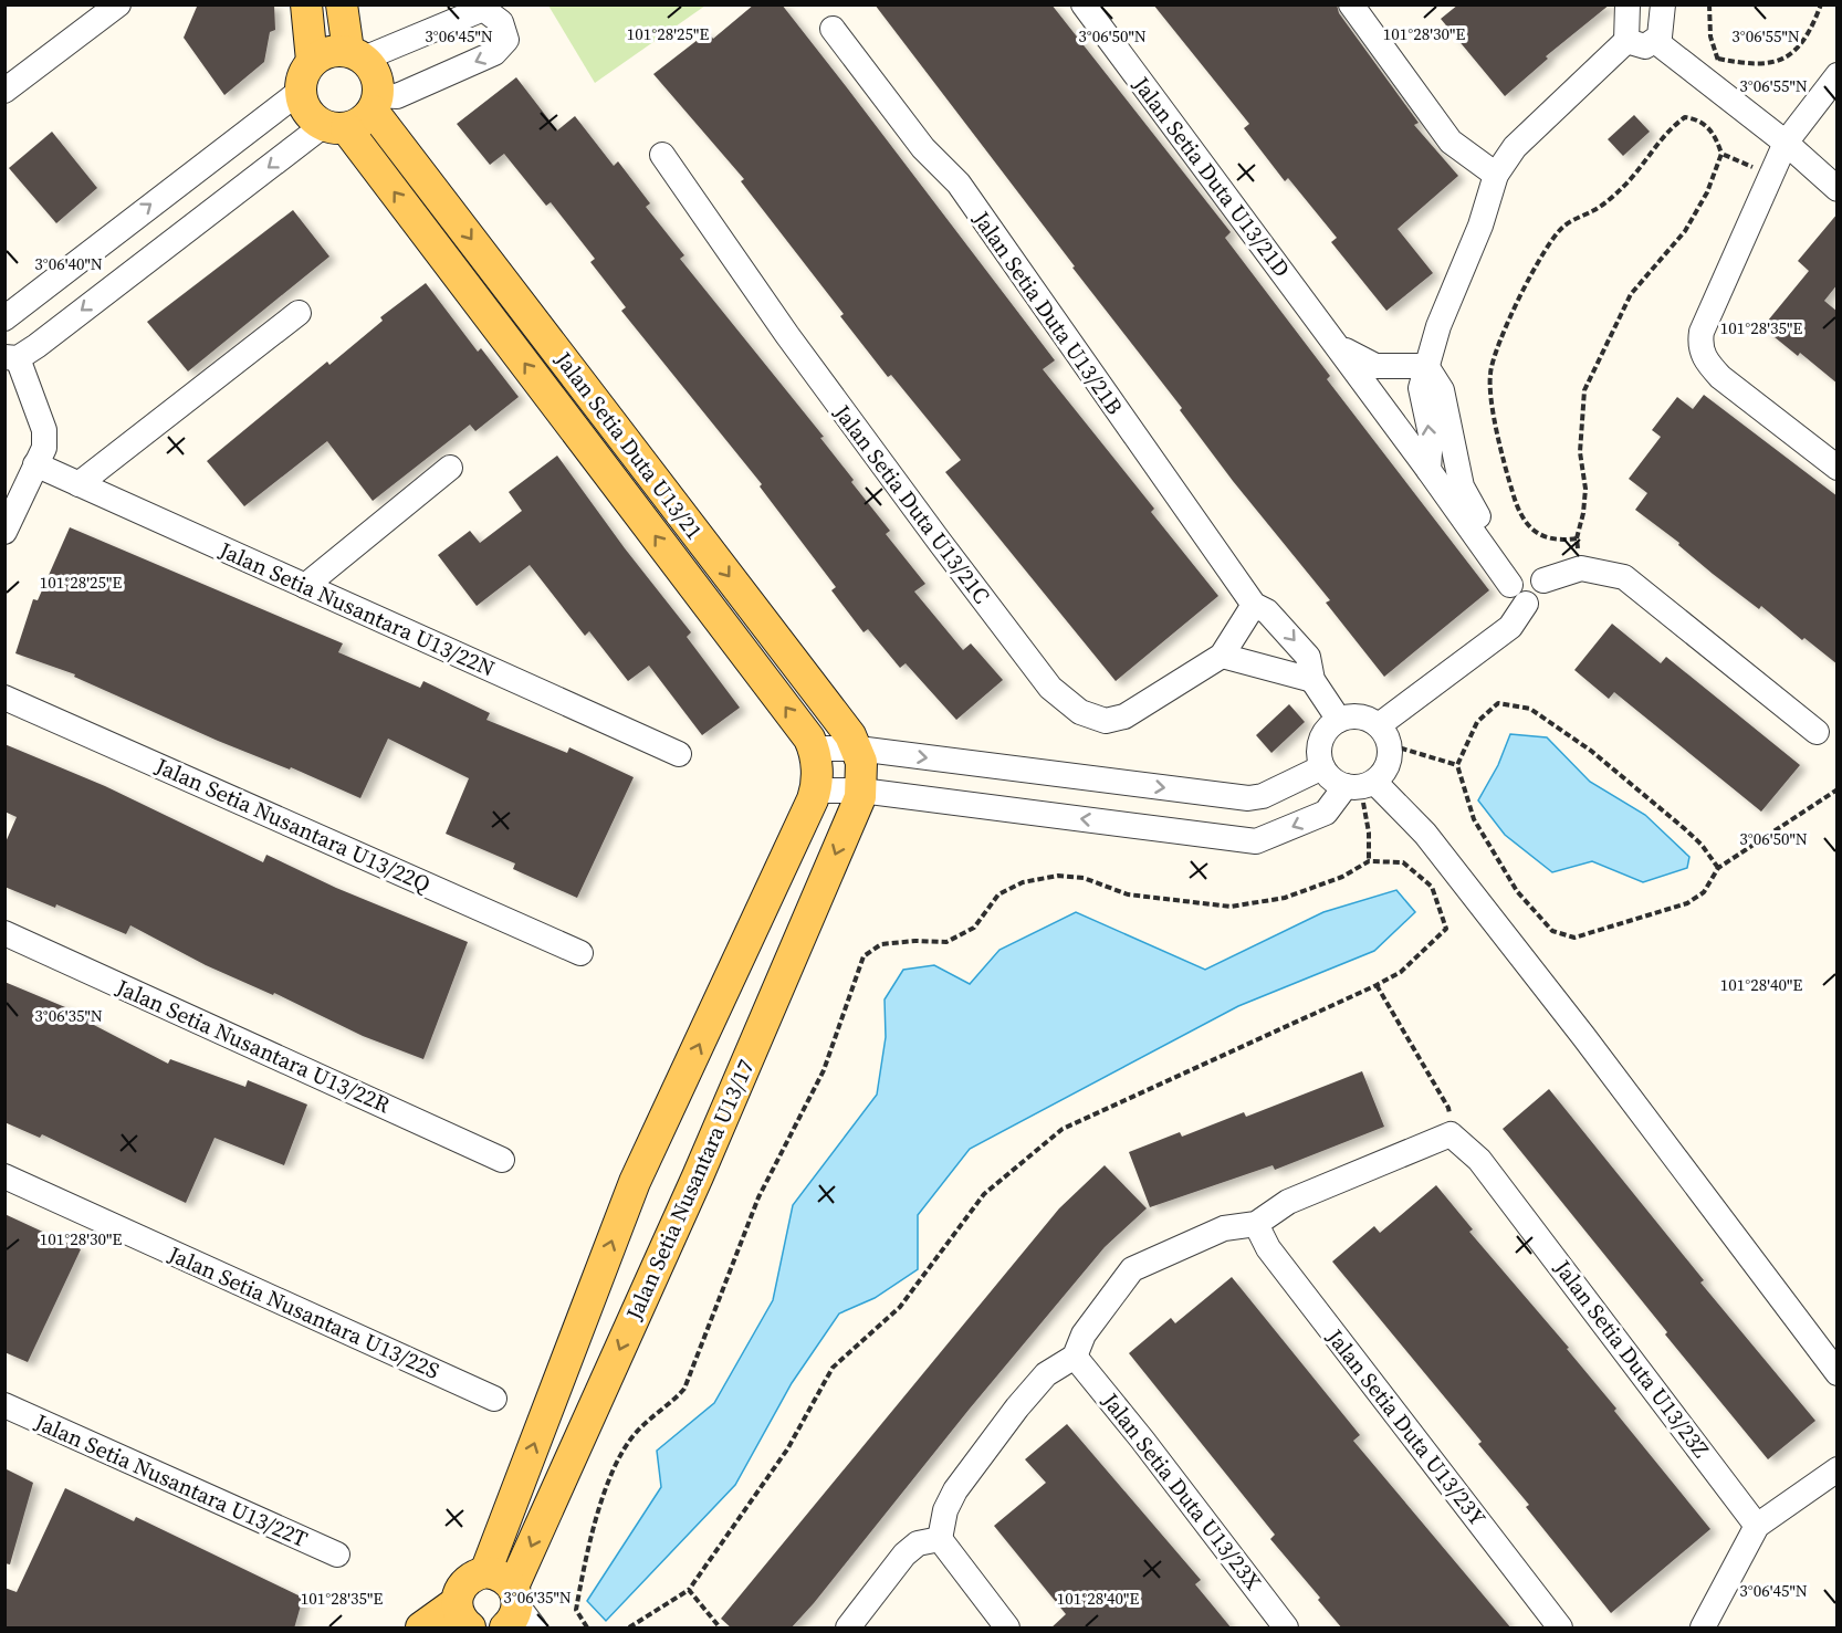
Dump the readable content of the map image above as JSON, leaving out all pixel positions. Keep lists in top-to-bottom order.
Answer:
{
  "streets": {
    "main road": ["Jalan Setia Duta U13/21", "Jalan Setia Nusantara U13/17"],
    "street": [
      "Jalan Setia Duta U13/21D",
      "Jalan Setia Duta U13/21B",
      "Jalan Setia Duta U13/21C",
      "Jalan Setia Nusantara U13/22N",
      "Jalan Setia Nusantara U13/22Q",
      "Jalan Setia Nusantara U13/22R",
      "Jalan Setia Nusantara U13/22S",
      "Jalan Setia Duta U13/23Z",
      "Jalan Setia Duta U13/23Y",
      "Jalan Setia Nusantara U13/22T",
      "Jalan Setia Duta U13/23X"
    ]
  },
  "coordinates": [
    "101°28'25\"E",
    "101°28'30\"E",
    "3°06'55\"N",
    "3°06'45\"N",
    "3°06'50\"N",
    "3°06'40\"N",
    "101°28'35\"E",
    "101°28'40\"E",
    "3°06'35\"N"
  ]
}
